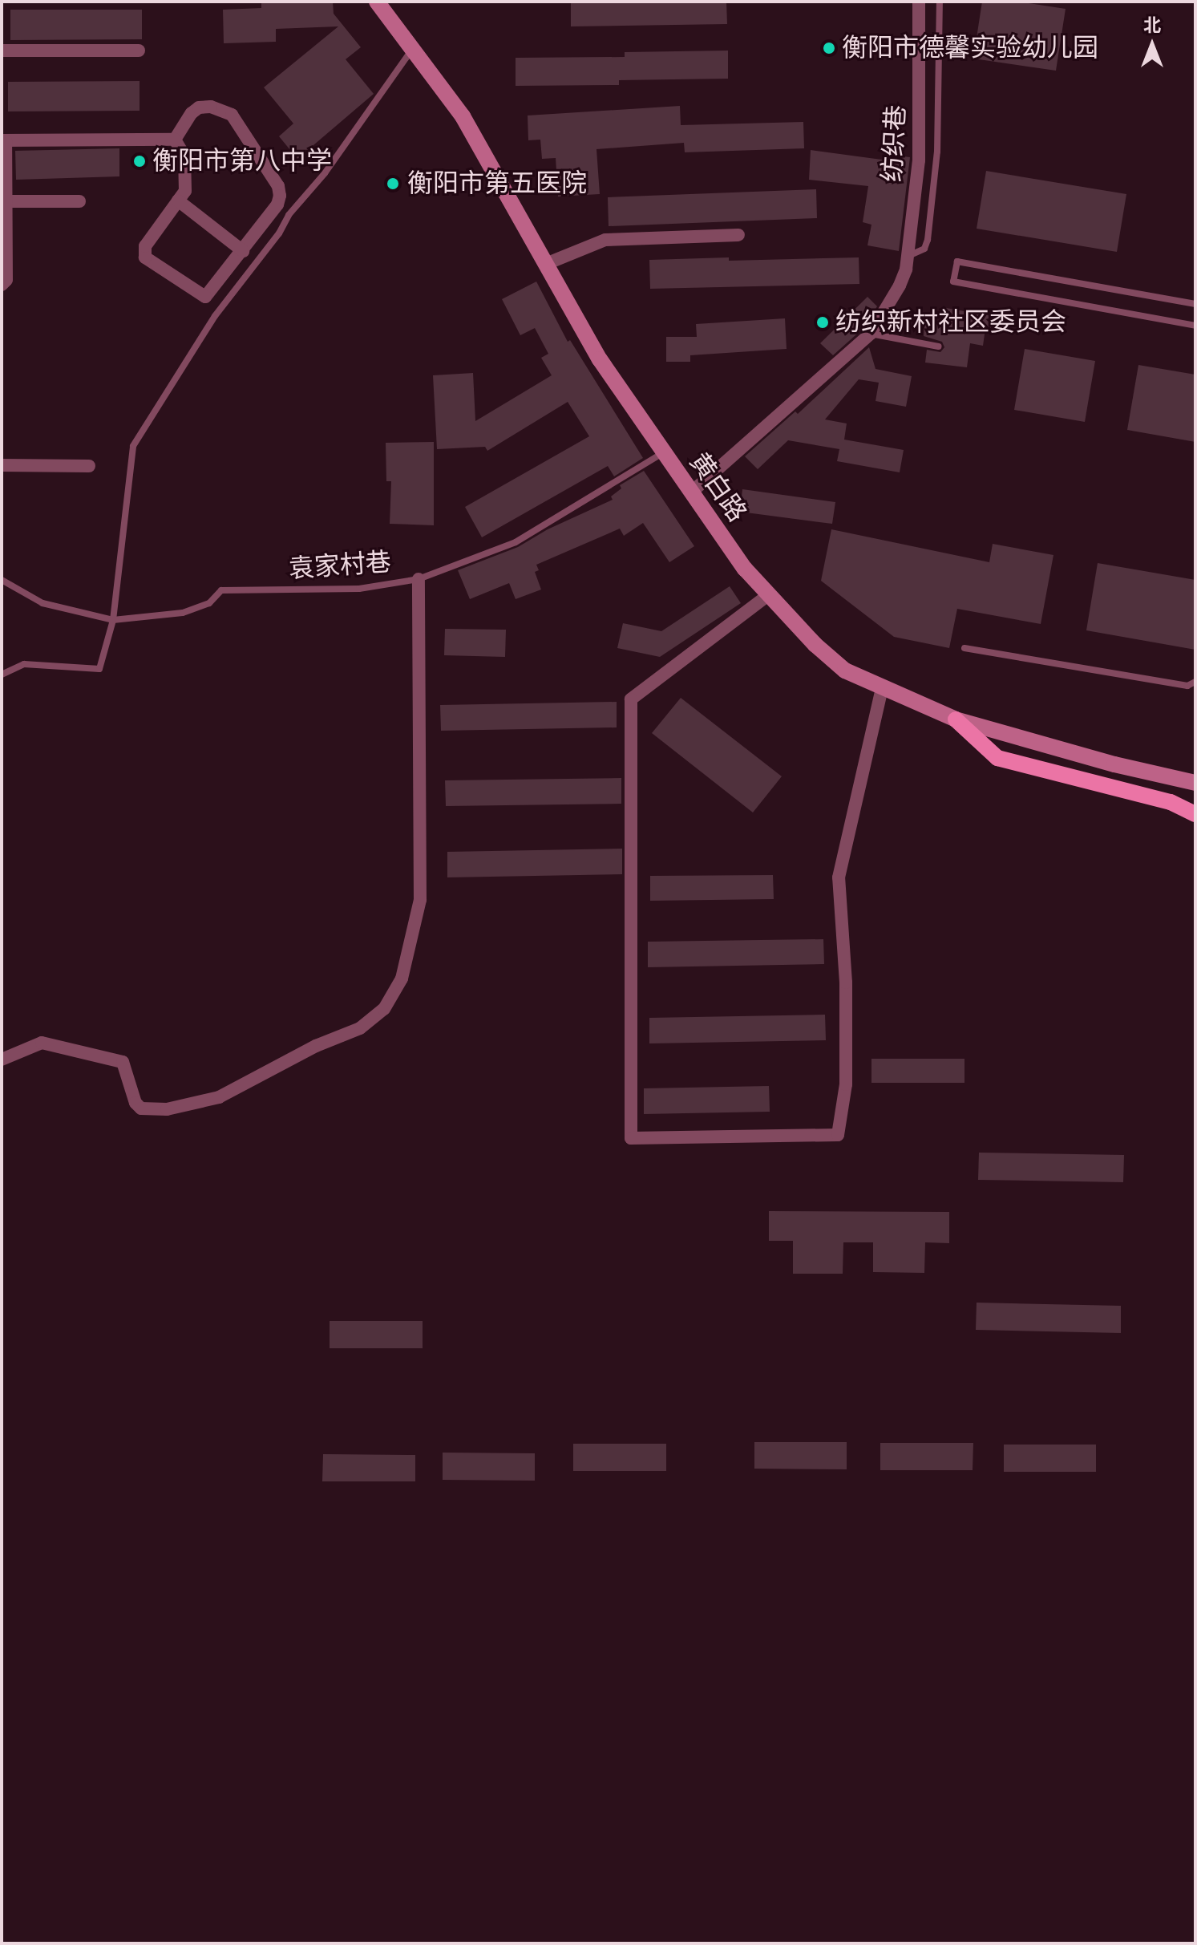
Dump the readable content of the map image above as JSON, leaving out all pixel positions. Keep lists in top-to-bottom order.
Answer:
{
  "streets": {
    "main road": ["黄白路"],
    "street": ["纺织巷"],
    "lane": ["袁家村巷"]
  },
  "crossings": [
    ["纺织巷", "黄白路"],
    ["黄白路", "袁家村巷"]
  ],
  "places": [
    "衡阳市德馨实验幼儿园",
    "衡阳市第八中学",
    "衡阳市第五医院",
    "纺织新村社区委员会"
  ],
  "north": "top"
}
